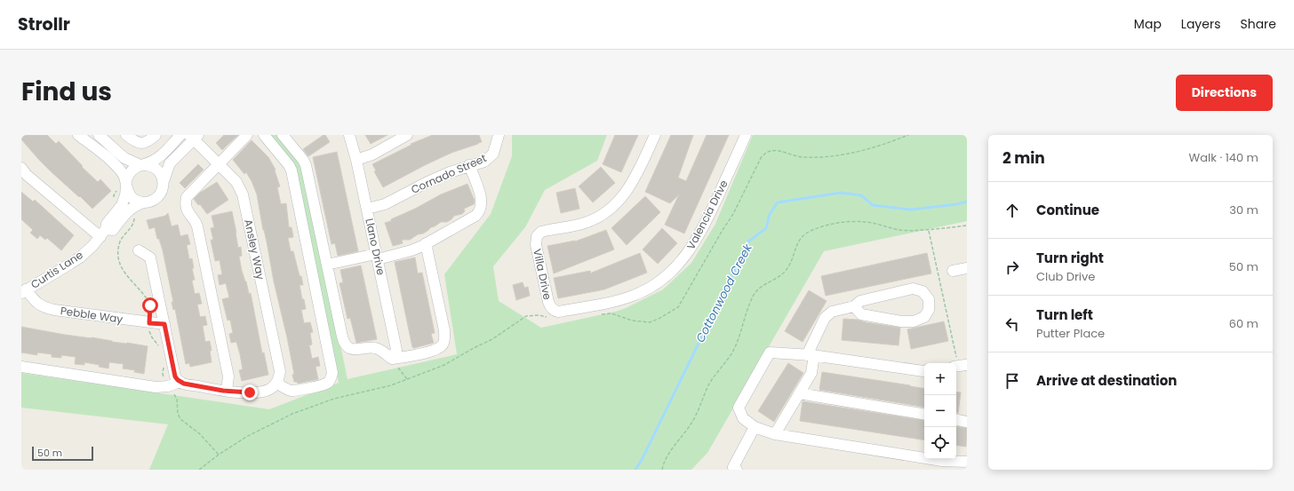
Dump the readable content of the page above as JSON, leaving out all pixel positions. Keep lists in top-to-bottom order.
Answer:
{
  "streets": {
    "street": [
      "Cornado Street",
      "Valencia Drive",
      "Llano Drive",
      "Ansley Way",
      "Curtis Lane",
      "Villa Drive",
      "Pebble Way"
    ]
  },
  "crossings": [
    ["Cornado Street", "Llano Drive"],
    ["Valencia Drive", "Villa Drive"],
    ["Curtis Lane", "Pebble Way"]
  ],
  "water": ["Cottonwood Creek"],
  "scale_bar": "50 m",
  "page": {
    "header": "Strollr",
    "nav": ["Map", "Layers", "Share"],
    "title": "Find us",
    "buttons": "Directions",
    "heading": ["2 min", "Walk · 140 m"],
    "list": [
      ["Continue", "30 m"],
      ["Turn right", "Club Drive", "50 m"],
      ["Turn left", "Putter Place", "60 m"],
      "Arrive at destination"
    ],
    "map_buttons": ["+", "−"],
    "scale": "50 m"
  }
}
